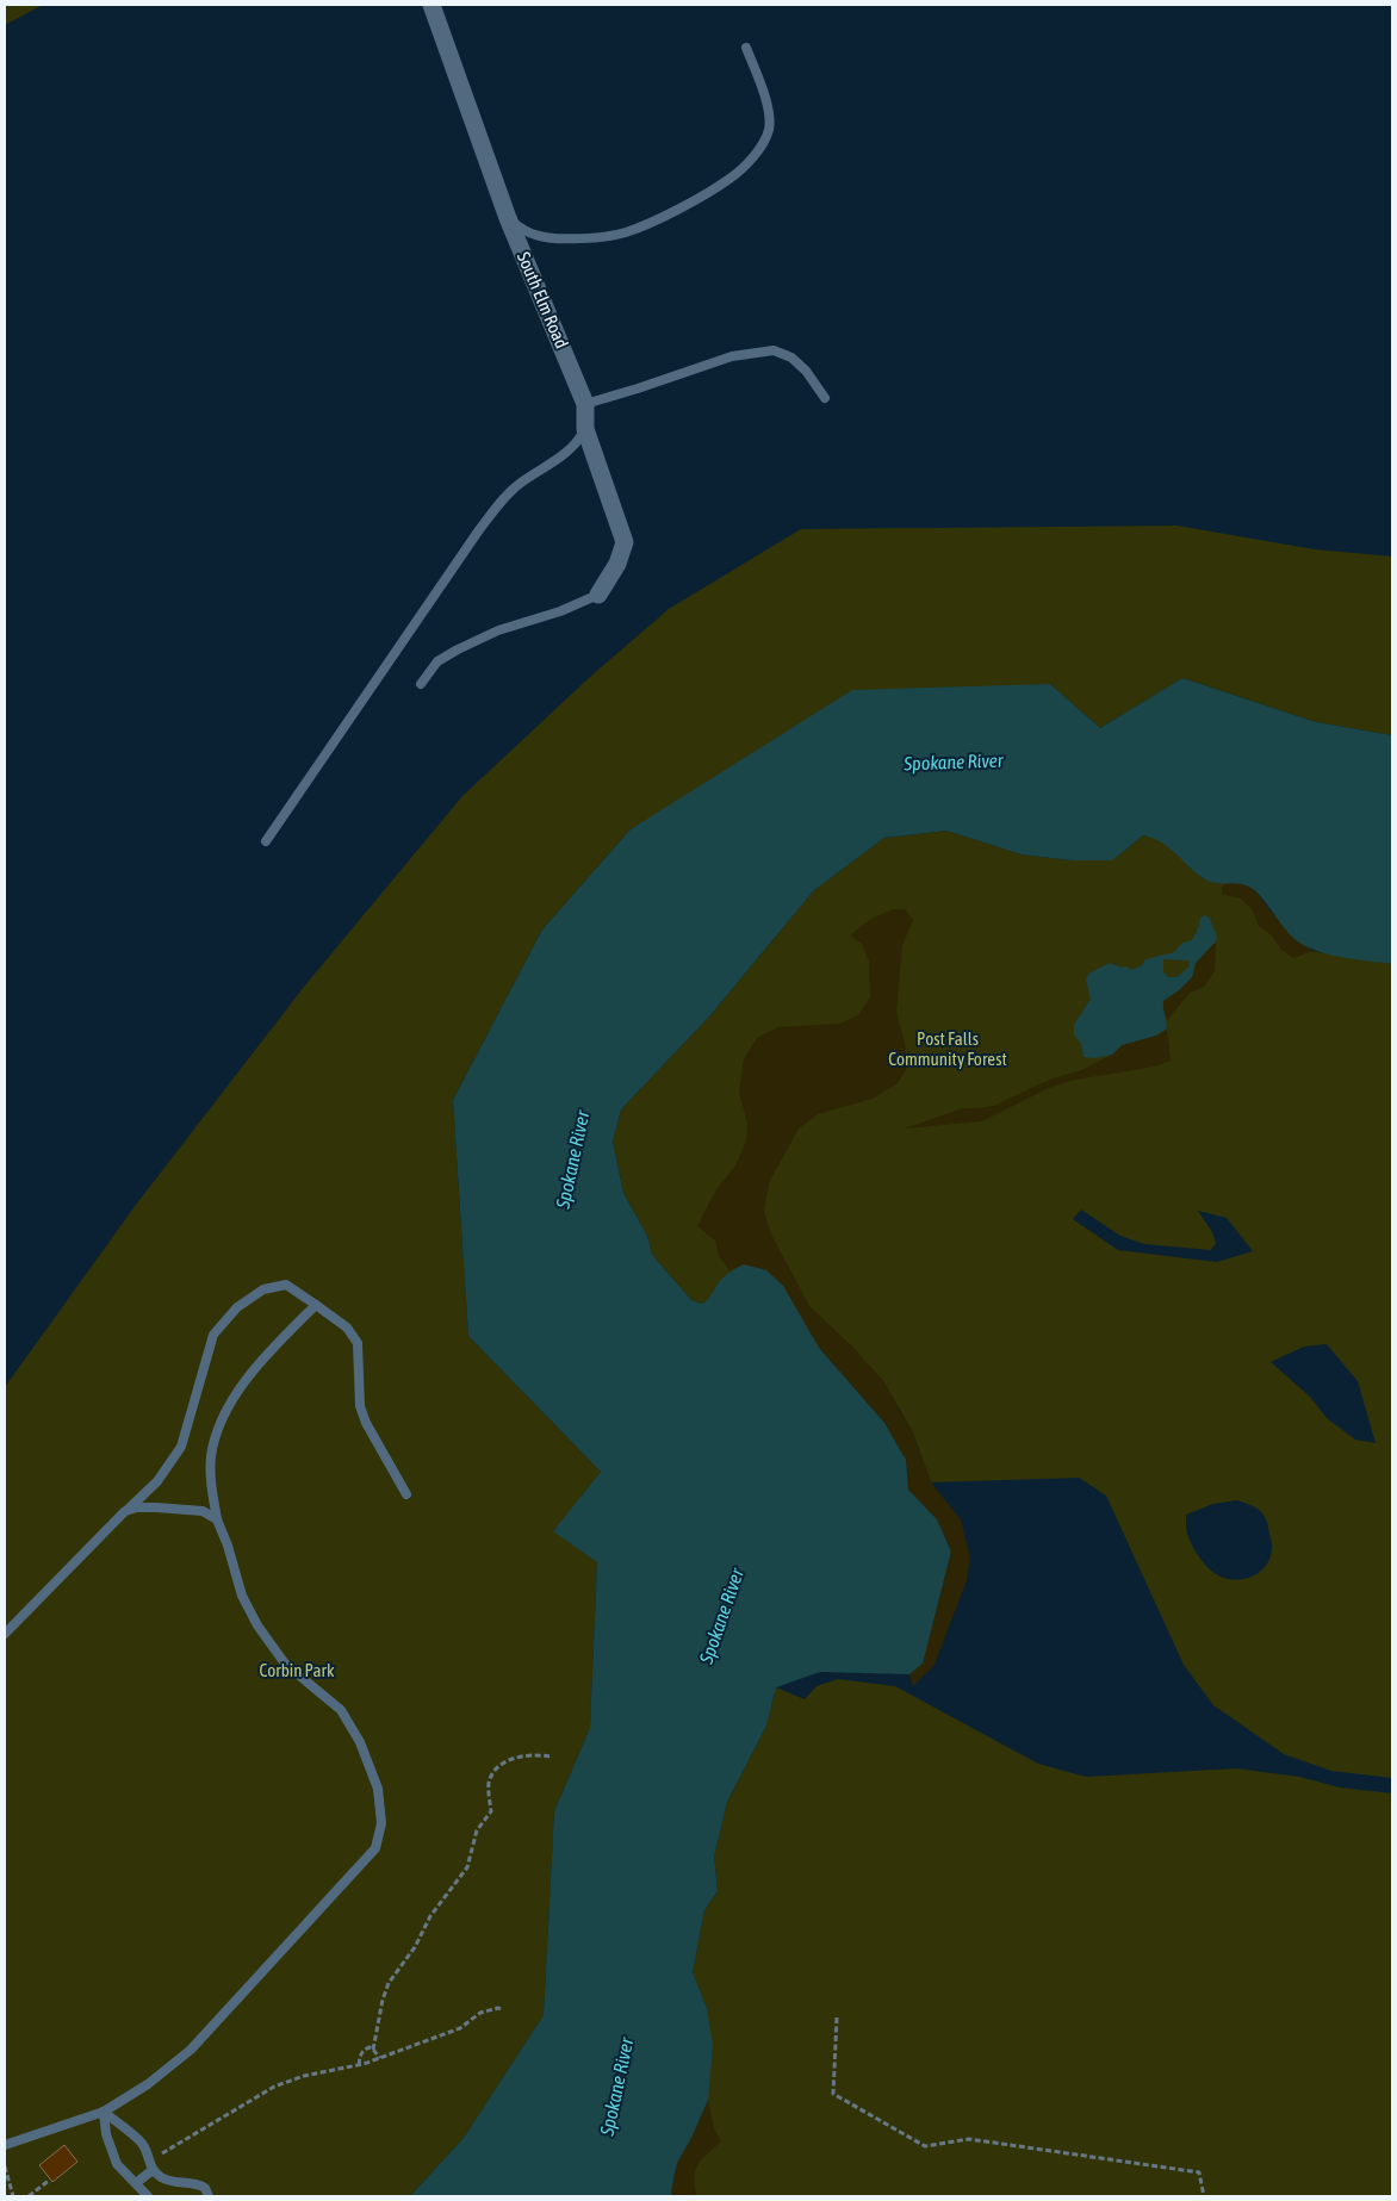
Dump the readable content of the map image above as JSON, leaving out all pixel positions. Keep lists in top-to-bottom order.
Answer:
{
  "streets": {
    "street": ["South Elm Road"]
  },
  "water": ["Spokane River"],
  "parks": ["Post Falls Community Forest", "Corbin Park"]
}
